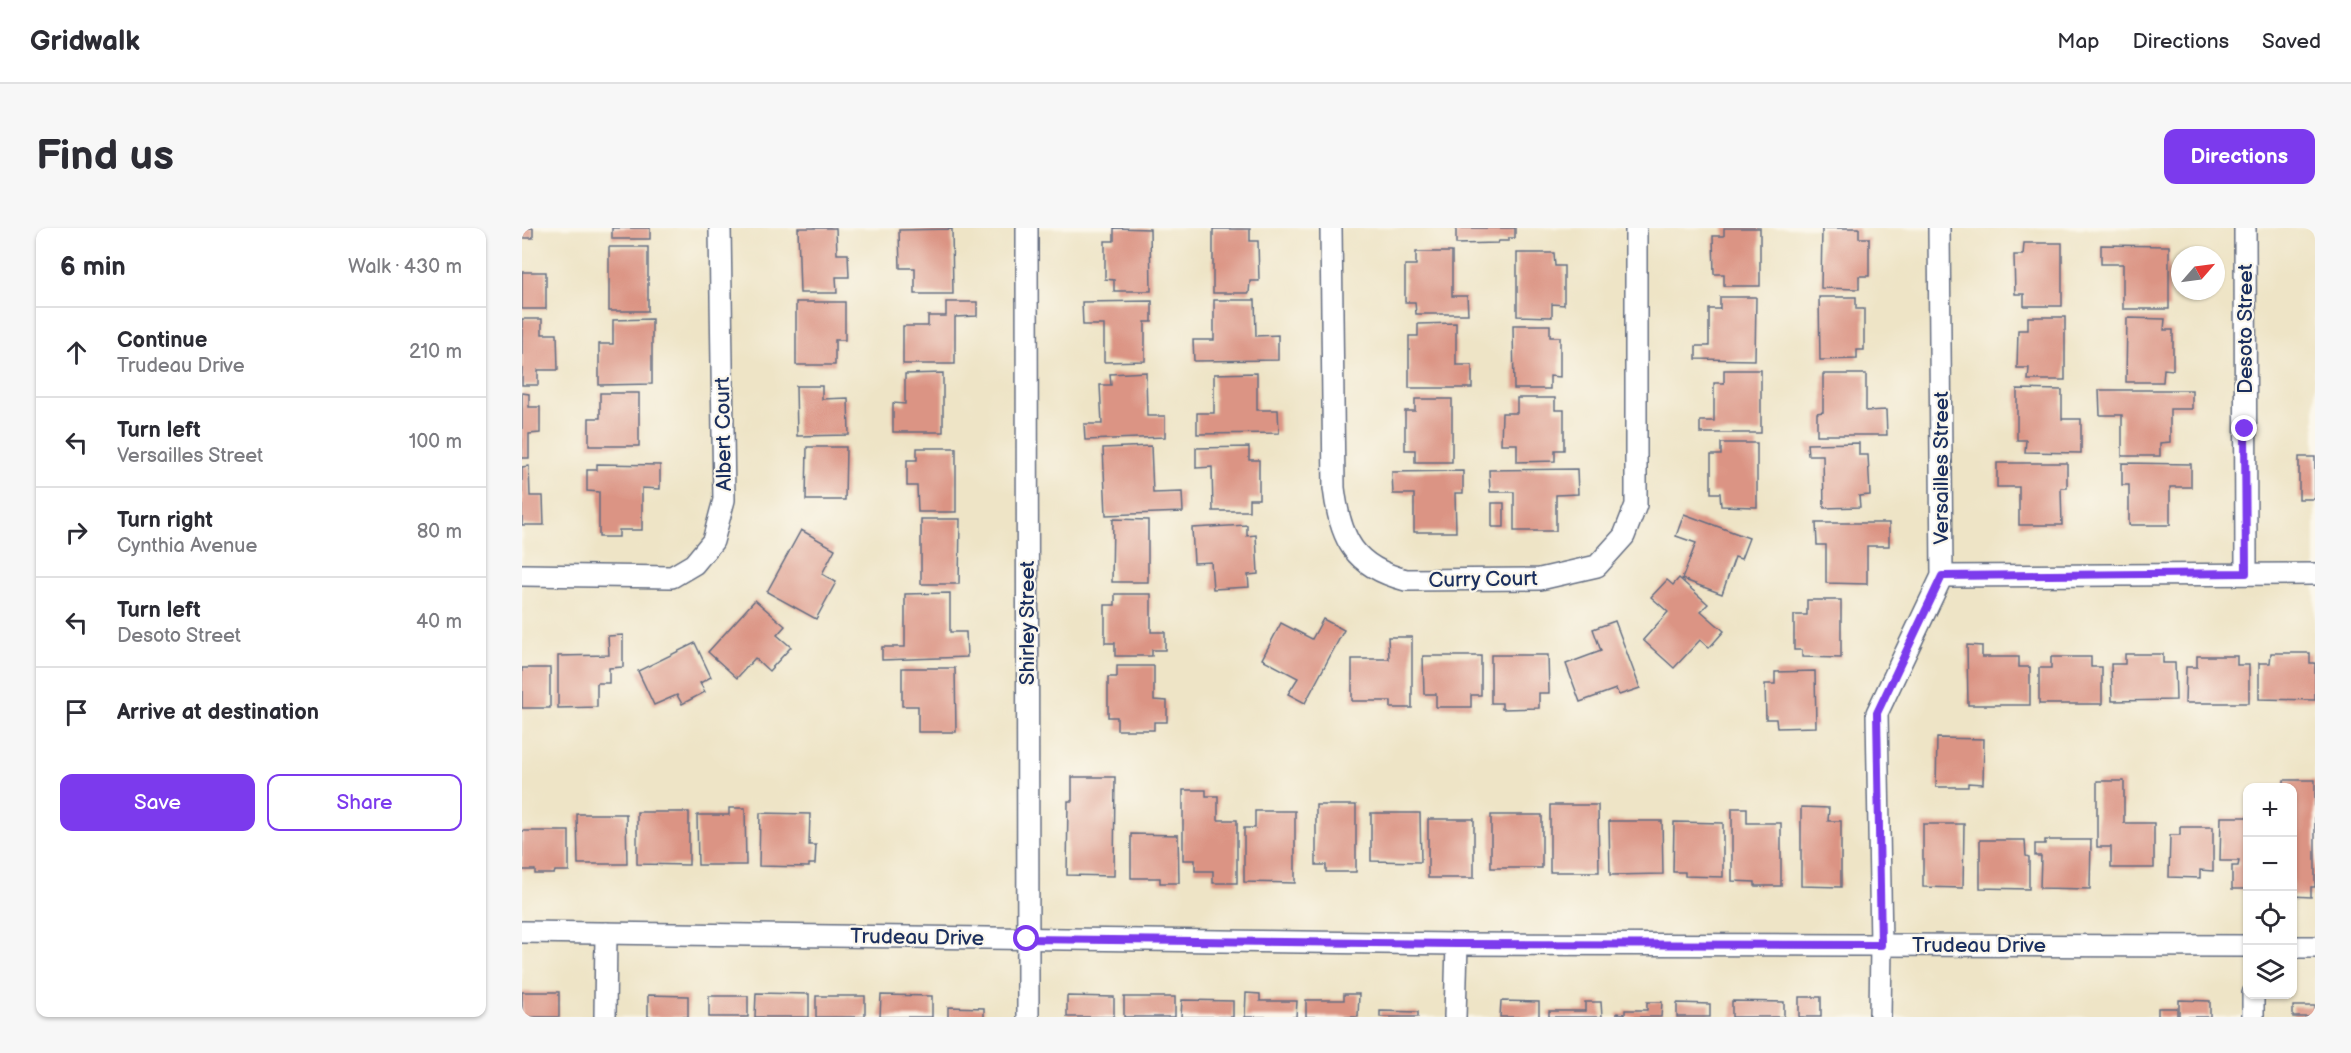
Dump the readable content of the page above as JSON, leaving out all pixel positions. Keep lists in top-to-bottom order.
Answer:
{
  "streets": {
    "street": [
      "Desoto Street",
      "Albert Court",
      "Versailles Street",
      "Curry Court",
      "Shirley Street",
      "Trudeau Drive"
    ]
  },
  "crossings": [
    ["Versailles Street", "Trudeau Drive"],
    ["Shirley Street", "Trudeau Drive"]
  ],
  "north": "top right",
  "page": {
    "header": "Gridwalk",
    "nav": ["Map", "Directions", "Saved"],
    "buttons": [
      "Directions",
      ["Save", "Share"]
    ],
    "title": "Find us",
    "heading": ["6 min", "Walk · 430 m"],
    "list": [
      ["Continue", "Trudeau Drive", "210 m"],
      ["Turn left", "Versailles Street", "100 m"],
      ["Turn right", "Cynthia Avenue", "80 m"],
      ["Turn left", "Desoto Street", "40 m"],
      "Arrive at destination"
    ],
    "map_buttons": ["+", "−"]
  }
}
